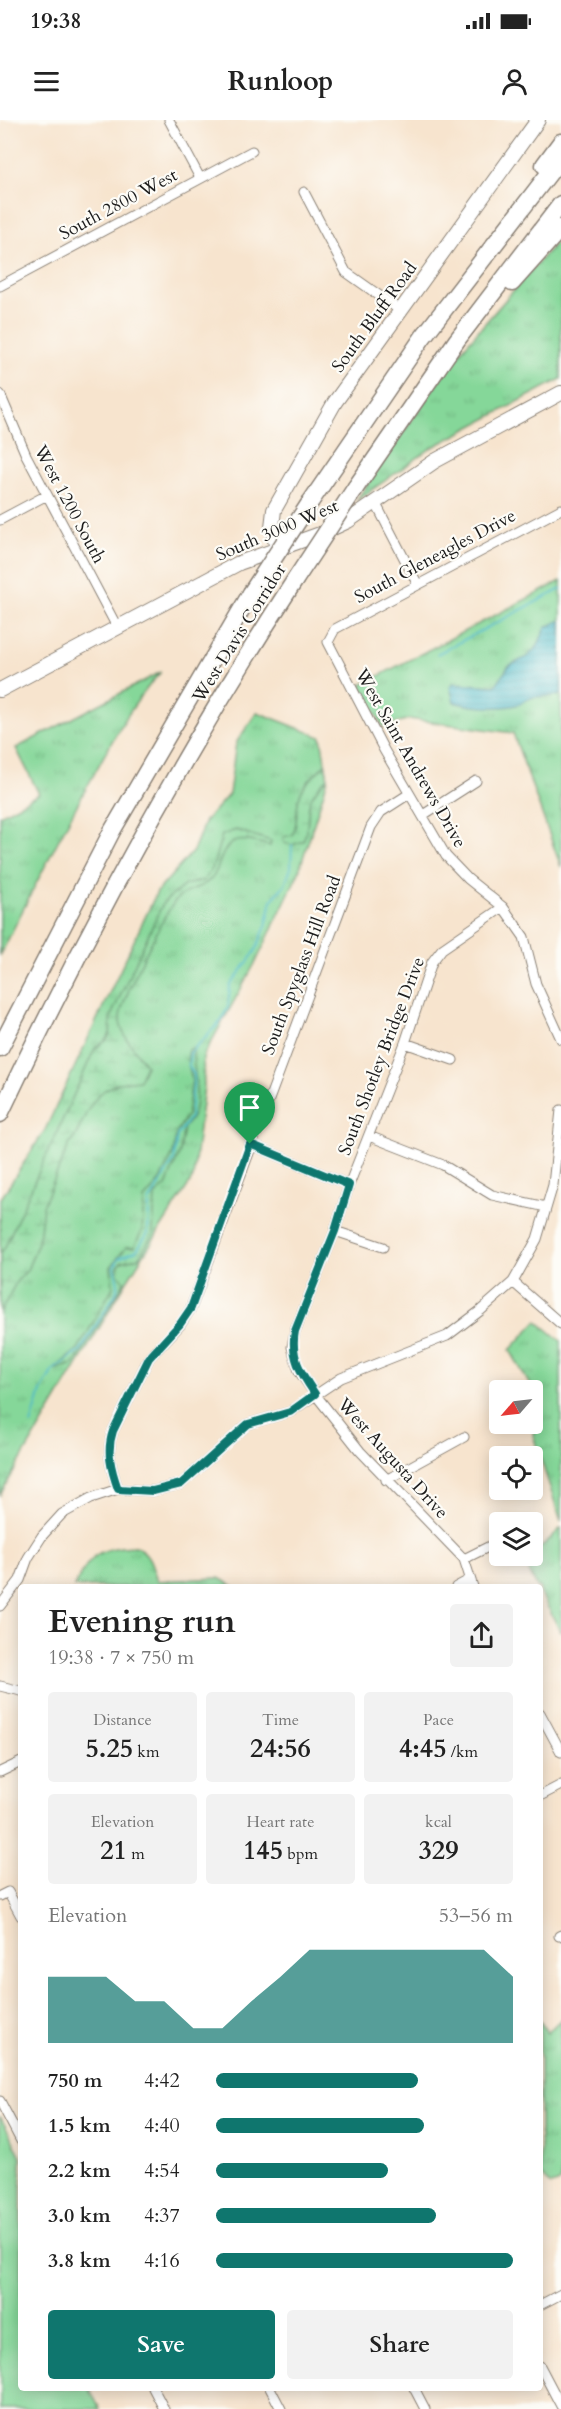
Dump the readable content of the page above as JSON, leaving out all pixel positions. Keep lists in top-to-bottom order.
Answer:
{
  "streets": {
    "highway": ["West Davis Corridor"],
    "main road": ["South Bluff Road", "South 3000 West"],
    "street": [
      "South 2800 West",
      "West 1200 South",
      "South Gleneagles Drive",
      "West Saint Andrews Drive",
      "South Spyglass Hill Road",
      "South Shotley Bridge Drive",
      "West Augusta Drive"
    ]
  },
  "crossings": [
    ["South Bluff Road", "South 3000 West"],
    ["West 1200 South", "South 3000 West"],
    ["South Gleneagles Drive", "West Saint Andrews Drive"],
    ["West Saint Andrews Drive", "South Spyglass Hill Road"],
    ["West Saint Andrews Drive", "South Shotley Bridge Drive"],
    ["South Shotley Bridge Drive", "West Augusta Drive"]
  ],
  "north": "bottom left",
  "page": {
    "status": "19:38",
    "header": "Runloop",
    "heading": ["Evening run", "19:38 · 7 × 750 m"],
    "stats": [
      ["Distance", "5.25 km"],
      ["Time", "24:56"],
      ["Pace", "4:45 /km"],
      ["Elevation", "21 m"],
      ["Heart rate", "145 bpm"],
      ["kcal", "329"]
    ],
    "chart": ["Elevation", "53–56 m"],
    "list": [
      {
        "name": "750 m",
        "note": "4:42"
      },
      {
        "name": "1.5 km",
        "note": "4:40"
      },
      {
        "name": "2.2 km",
        "note": "4:54"
      },
      {
        "name": "3.0 km",
        "note": "4:37"
      },
      {
        "name": "3.8 km",
        "note": "4:16"
      }
    ],
    "buttons": ["Save", "Share"]
  }
}
